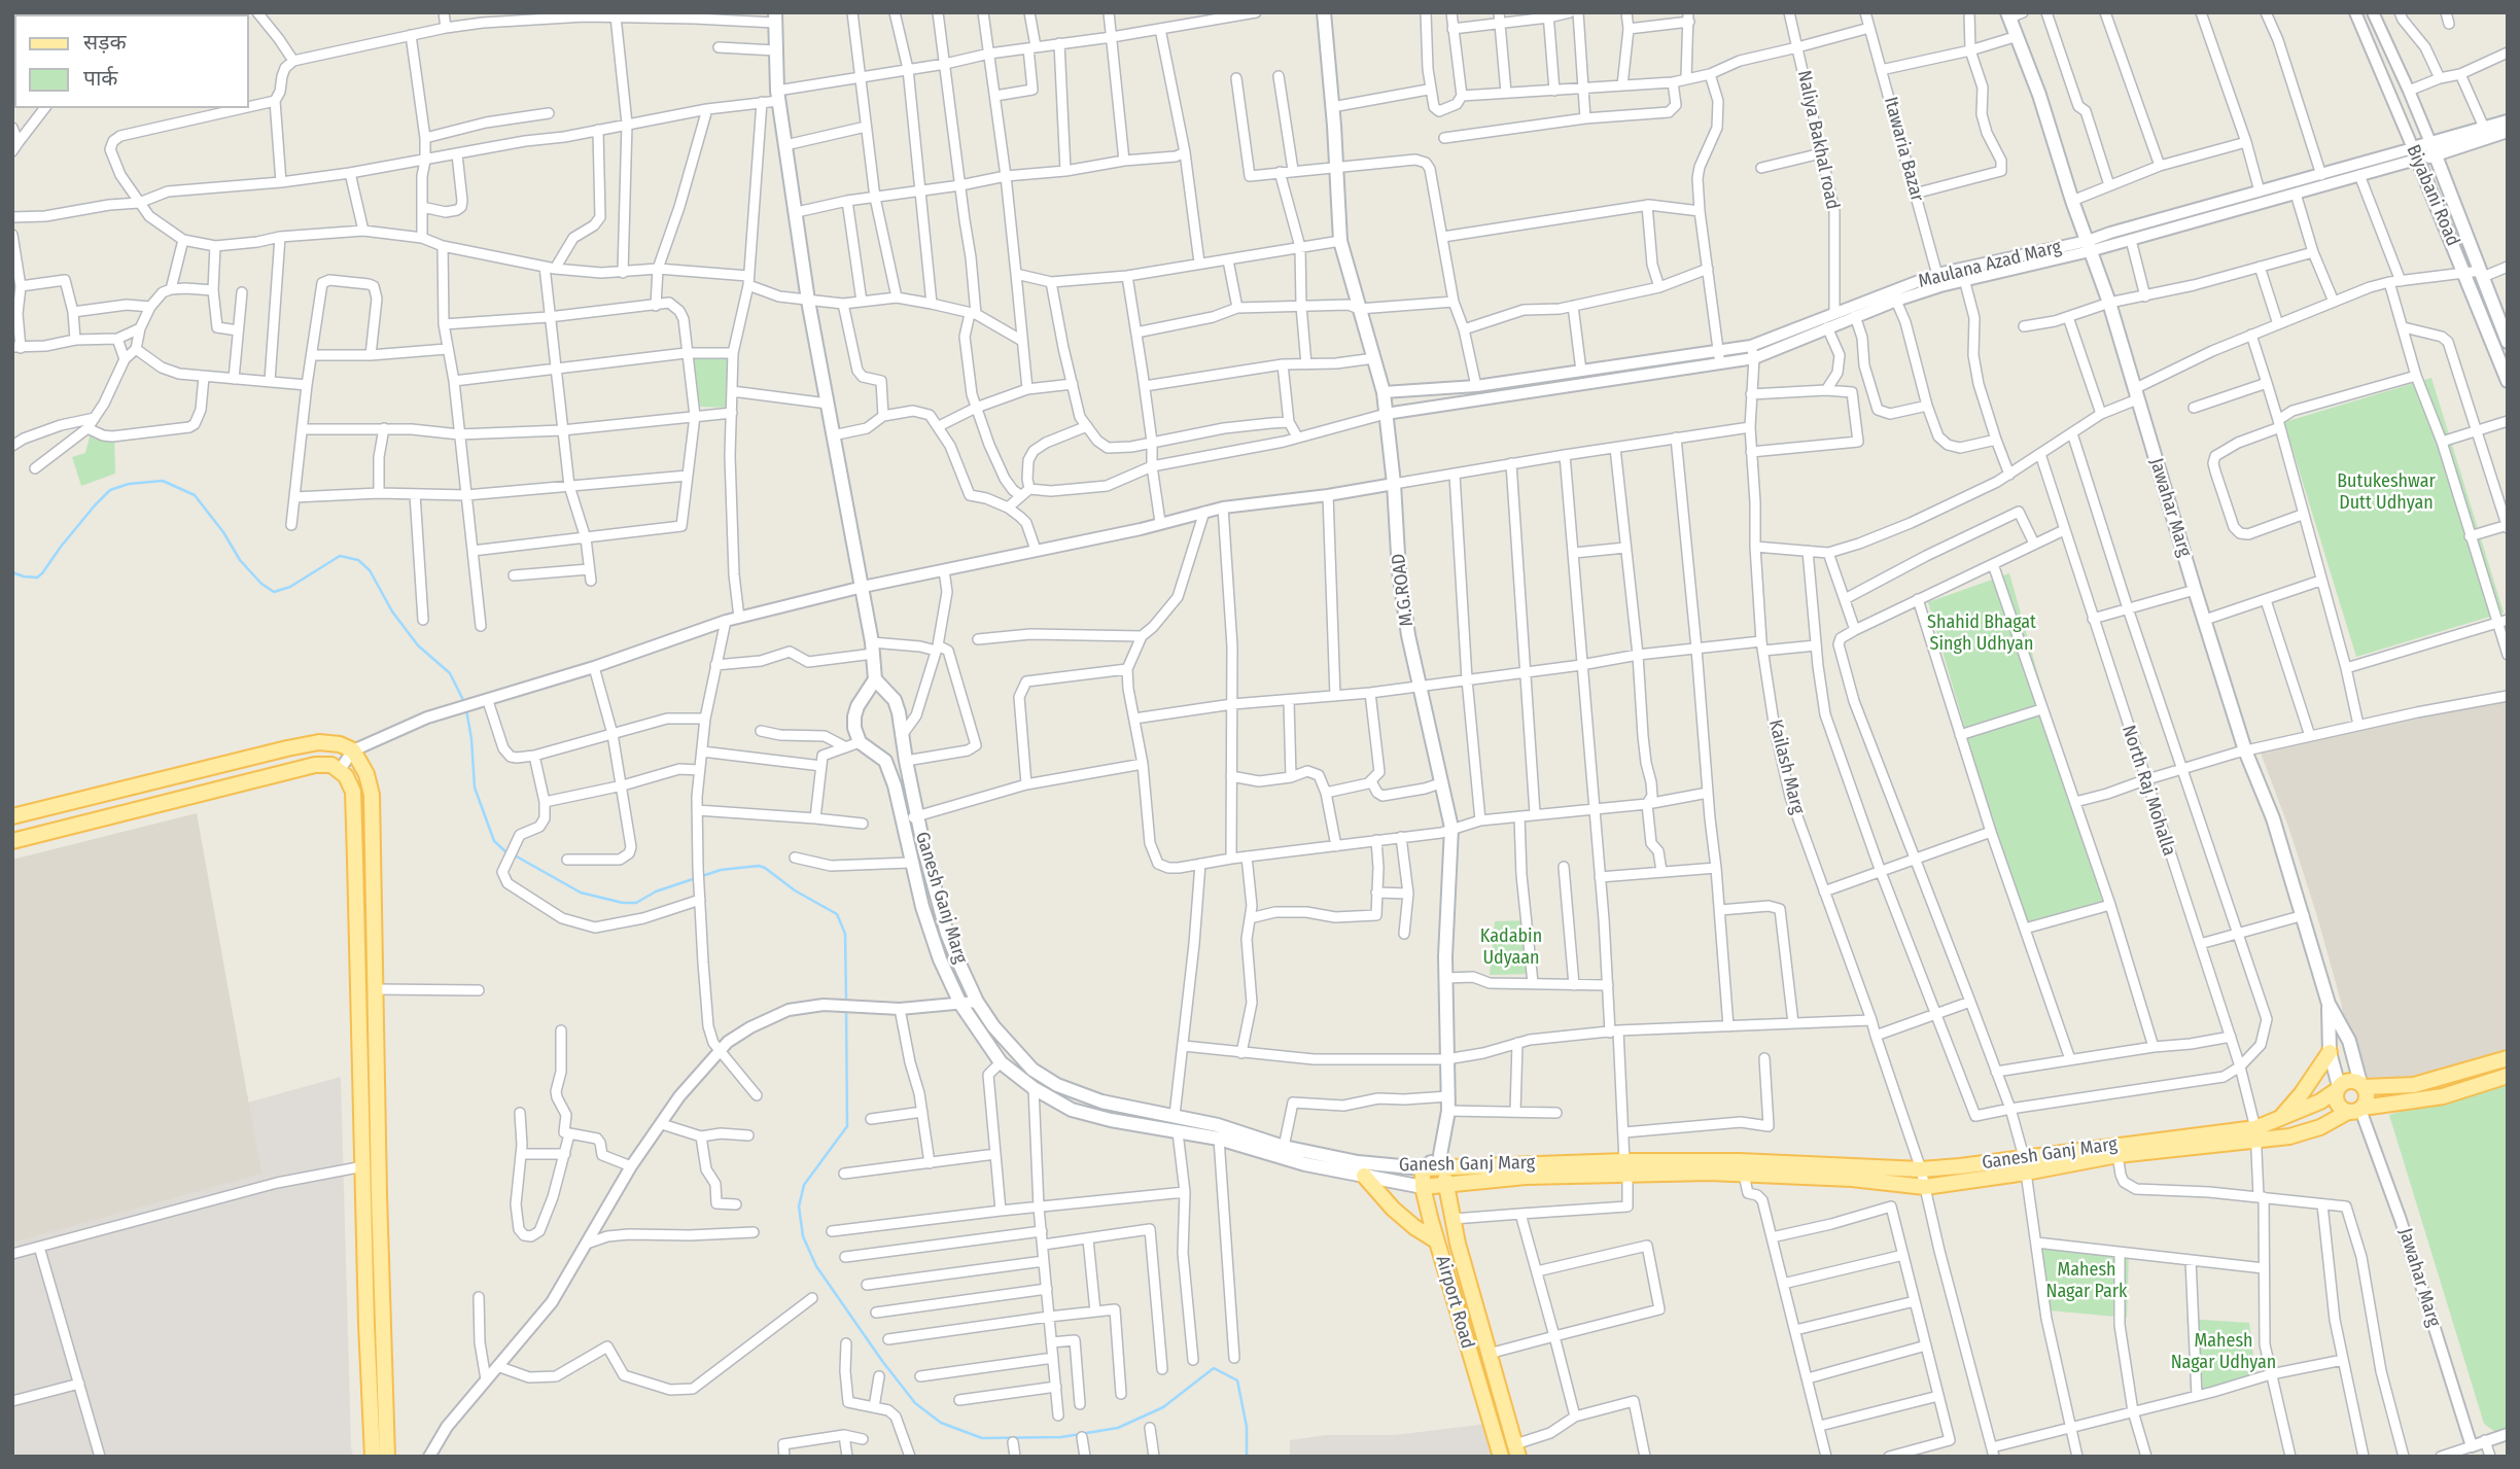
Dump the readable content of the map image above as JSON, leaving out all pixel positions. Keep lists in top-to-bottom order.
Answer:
{
  "streets": {
    "main road": [
      "Biyabani Road",
      "Maulana Azad Marg",
      "Jawahar Marg",
      "M.G.ROAD",
      "Ganesh Ganj Marg",
      "Airport Road"
    ],
    "street": [
      "Naliya Bakhal road",
      "Itawaria Bazar",
      "Kailash Marg",
      "North Raj Mohalla"
    ]
  },
  "crossings": [
    ["Naliya Bakhal road", "Maulana Azad Marg"],
    ["Itawaria Bazar", "Maulana Azad Marg"],
    ["Biyabani Road", "Maulana Azad Marg"],
    ["Maulana Azad Marg", "Jawahar Marg"],
    ["Maulana Azad Marg", "M.G.ROAD"],
    ["Maulana Azad Marg", "Kailash Marg"],
    ["Jawahar Marg", "Ganesh Ganj Marg"],
    ["M.G.ROAD", "Ganesh Ganj Marg"],
    ["Kailash Marg", "Ganesh Ganj Marg"],
    ["North Raj Mohalla", "Ganesh Ganj Marg"],
    ["Ganesh Ganj Marg", "Airport Road"]
  ],
  "parks": [
    "Butukeshwar Dutt Udhyan",
    "Shahid Bhagat Singh Udhyan",
    "Kadabin Udyaan",
    "Mahesh Nagar Park",
    "Mahesh Nagar Udhyan"
  ],
  "legend": ["सड़क", "पार्क"]
}
